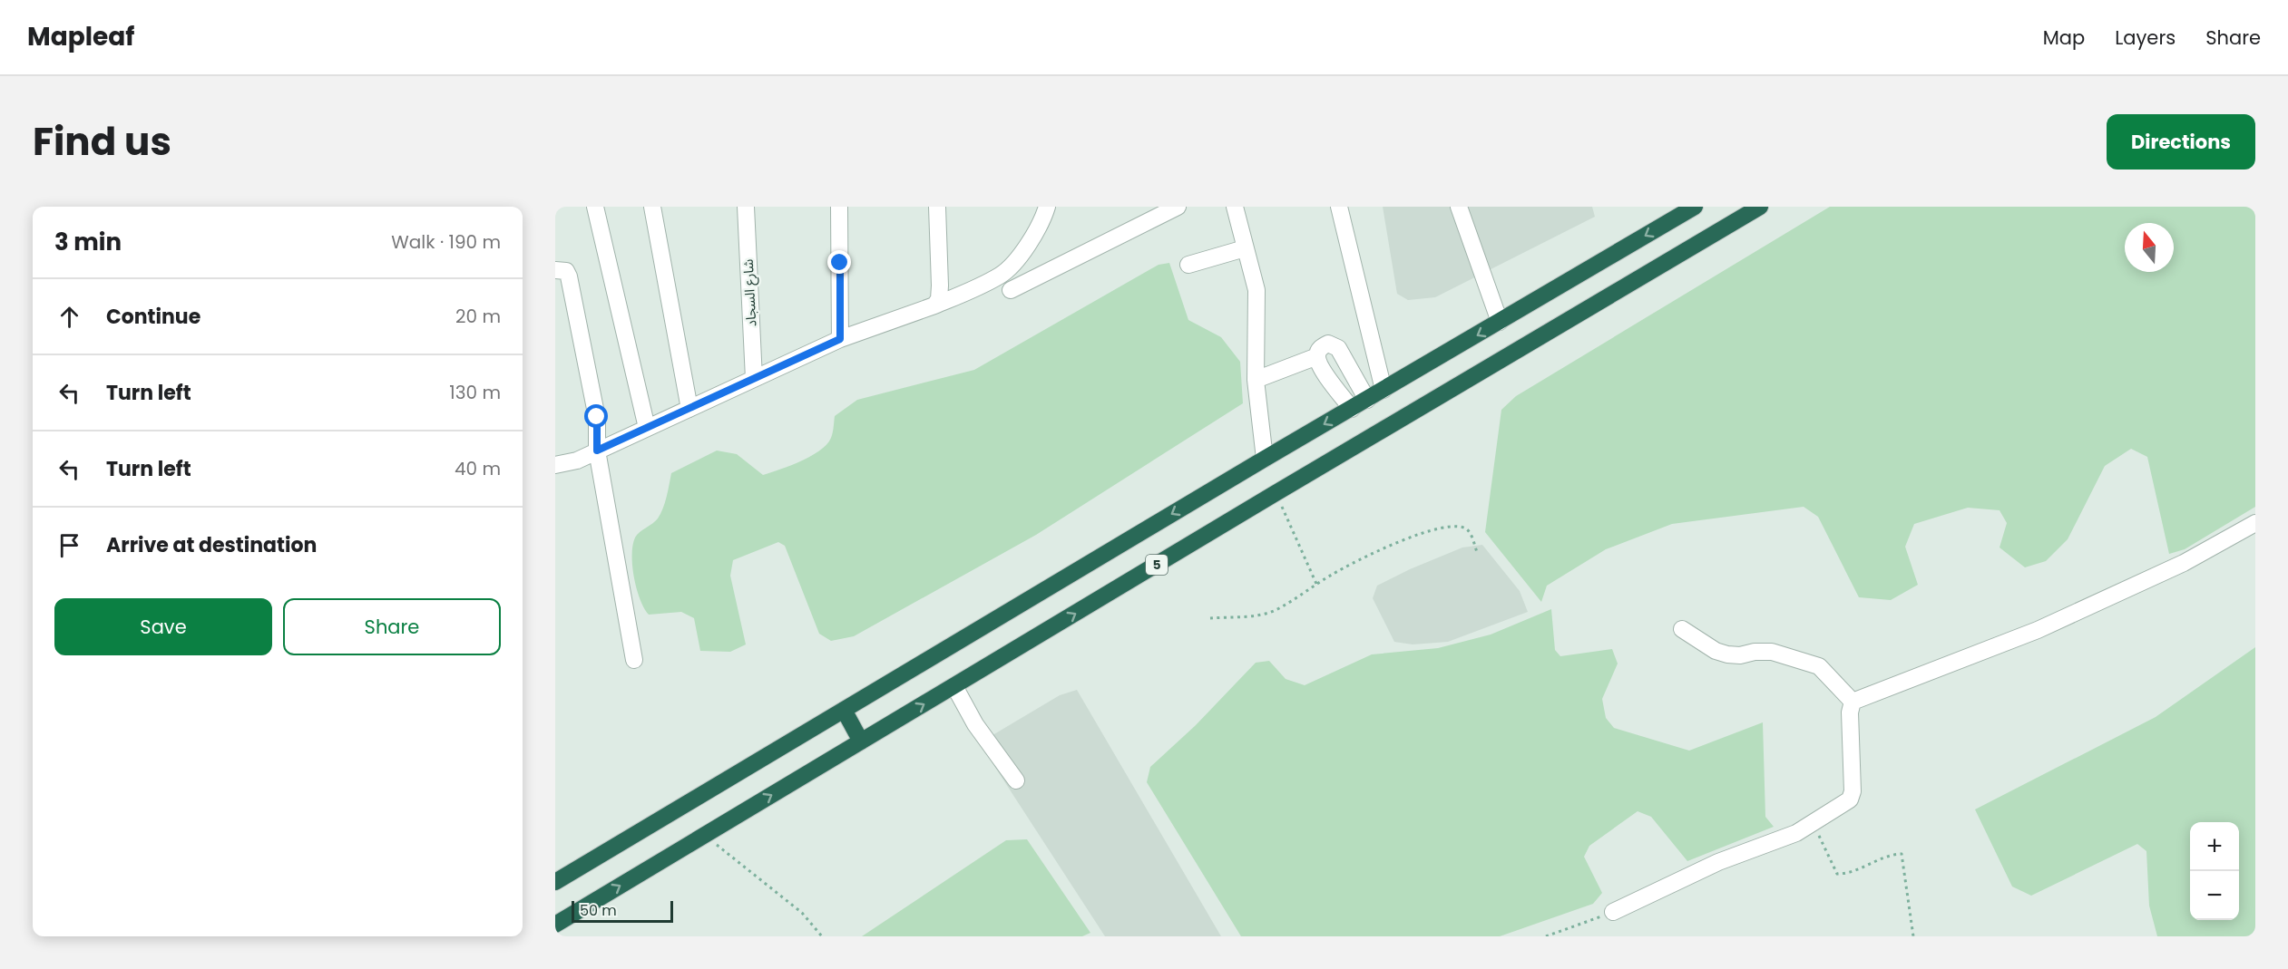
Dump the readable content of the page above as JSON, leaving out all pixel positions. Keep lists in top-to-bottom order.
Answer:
{
  "streets": {
    "highway": ["5"],
    "street": ["شارع السجاد"]
  },
  "scale_bar": "50 m",
  "north": "top",
  "page": {
    "header": "Mapleaf",
    "nav": ["Map", "Layers", "Share"],
    "title": "Find us",
    "buttons": [
      "Directions",
      ["Save", "Share"]
    ],
    "heading": ["3 min", "Walk · 190 m"],
    "list": [
      ["Continue", "20 m"],
      ["Turn left", "130 m"],
      ["Turn left", "40 m"],
      "Arrive at destination"
    ],
    "map_buttons": ["+", "−"],
    "scale": "50 m"
  }
}
